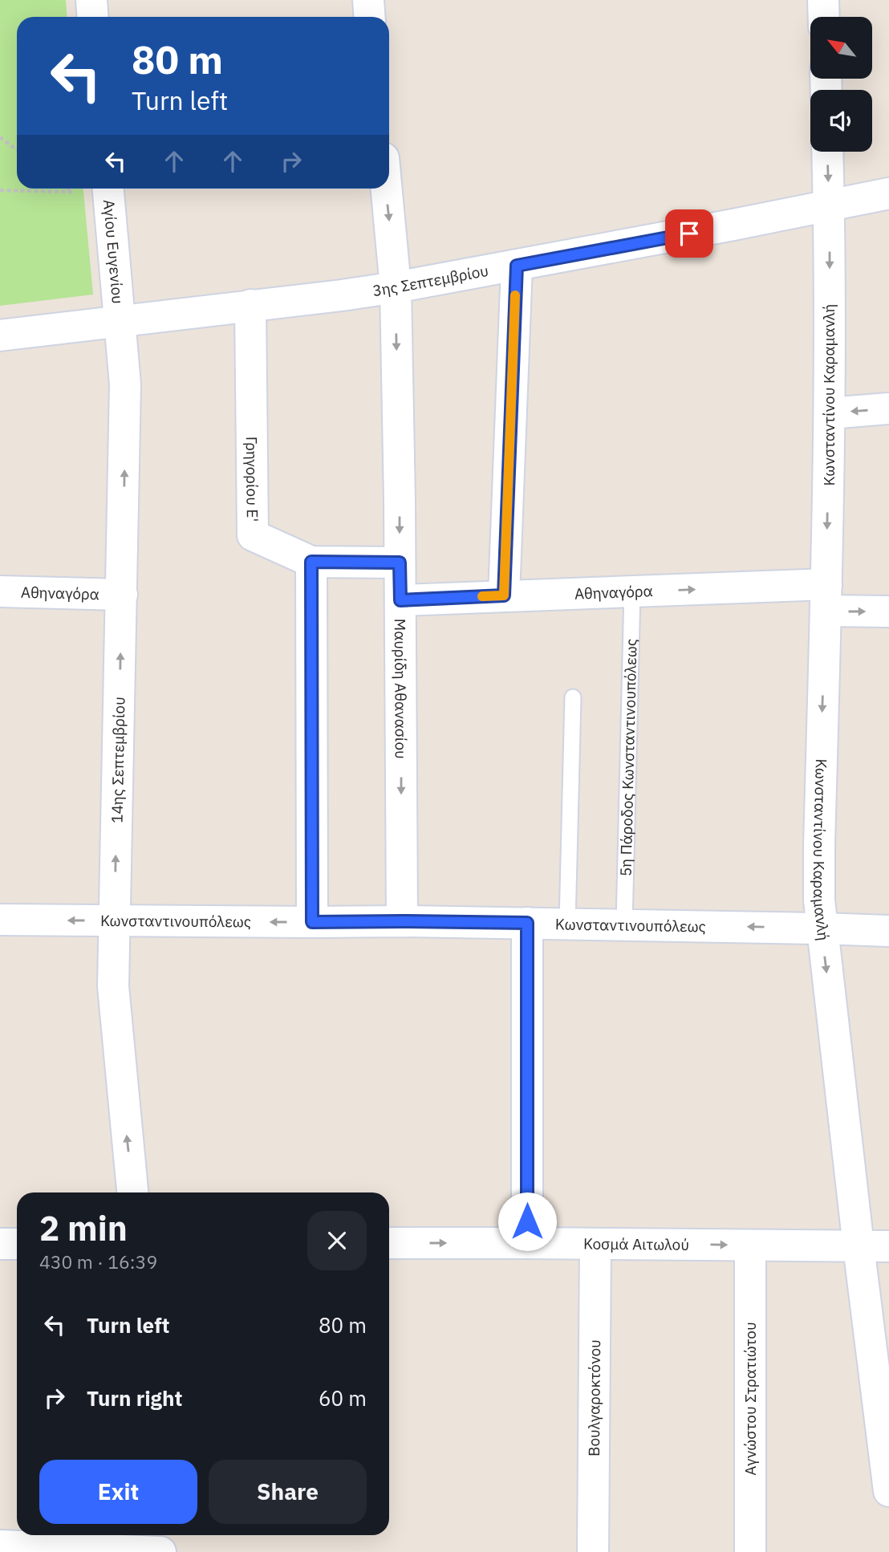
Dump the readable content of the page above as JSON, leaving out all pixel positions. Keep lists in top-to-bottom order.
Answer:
{
  "streets": {
    "street": [
      "Αγίου Ευγενίου",
      "3ης Σεπτεμβρίου",
      "Κωνσταντίνου Καραμανλή",
      "Γρηγορίου Ε'",
      "Αθηναγόρα",
      "Μαυρίδη Αθανασίου",
      "14ης Σεπτεμβρίου",
      "Κωνσταντινουπόλεως",
      "Κοσμά Αιτωλού",
      "Βουλγαροκτόνου",
      "Αγνώστου Στρατιώτου"
    ],
    "lane": ["5η Πάροδος Κωνσταντινουπόλεως"]
  },
  "crossings": [
    ["Αγίου Ευγενίου", "3ης Σεπτεμβρίου"],
    ["Αγίου Ευγενίου", "14ης Σεπτεμβρίου"],
    ["3ης Σεπτεμβρίου", "Κωνσταντίνου Καραμανλή"],
    ["3ης Σεπτεμβρίου", "Γρηγορίου Ε'"],
    ["3ης Σεπτεμβρίου", "Μαυρίδη Αθανασίου"],
    ["3ης Σεπτεμβρίου", "14ης Σεπτεμβρίου"],
    ["Κωνσταντίνου Καραμανλή", "Αθηναγόρα"],
    ["Κωνσταντίνου Καραμανλή", "Κωνσταντινουπόλεως"],
    ["Κωνσταντίνου Καραμανλή", "Κοσμά Αιτωλού"],
    ["Γρηγορίου Ε'", "Μαυρίδη Αθανασίου"],
    ["Αθηναγόρα", "Μαυρίδη Αθανασίου"],
    ["Αθηναγόρα", "5η Πάροδος Κωνσταντινουπόλεως"],
    ["Αθηναγόρα", "14ης Σεπτεμβρίου"],
    ["Μαυρίδη Αθανασίου", "Κωνσταντινουπόλεως"],
    ["5η Πάροδος Κωνσταντινουπόλεως", "Κωνσταντινουπόλεως"],
    ["14ης Σεπτεμβρίου", "Κωνσταντινουπόλεως"],
    ["Κοσμά Αιτωλού", "Βουλγαροκτόνου"],
    ["Κοσμά Αιτωλού", "Αγνώστου Στρατιώτου"]
  ],
  "one_way": [
    "Κωνσταντίνου Καραμανλή",
    "Αθηναγόρα",
    "Κωνσταντινουπόλεως",
    "Κοσμά Αιτωλού"
  ],
  "north": "top left",
  "page": {
    "turn": ["80 m", "Turn left"],
    "heading": ["2 min", "430 m · 16:39"],
    "list": [
      {
        "name": "Turn left",
        "value": "80 m"
      },
      {
        "name": "Turn right",
        "value": "60 m"
      }
    ],
    "buttons": ["Exit", "Share"]
  }
}
